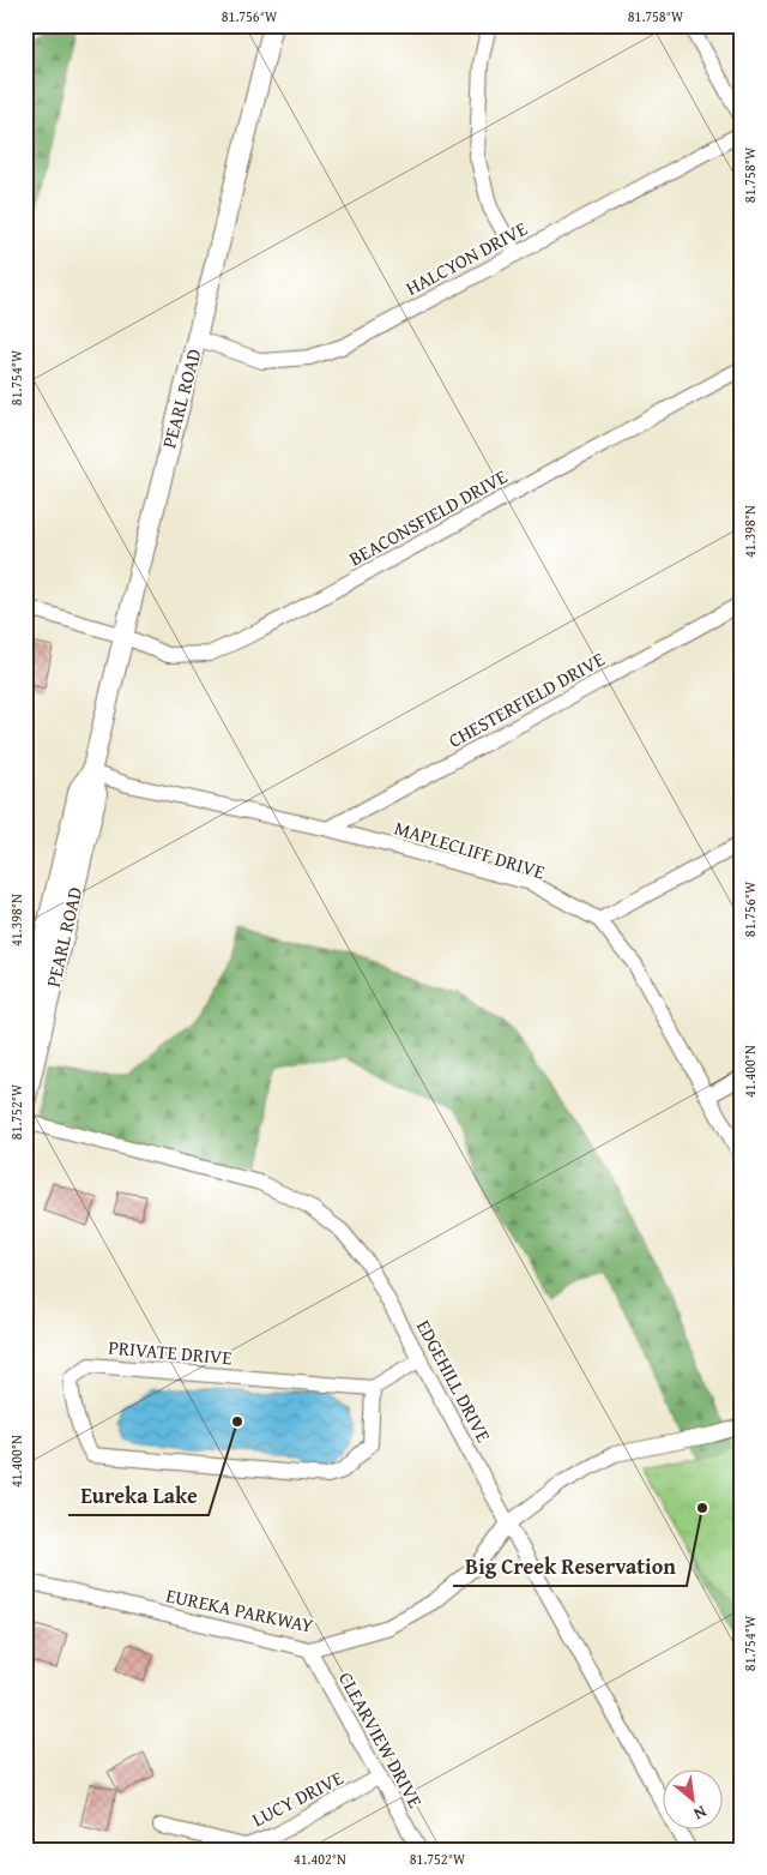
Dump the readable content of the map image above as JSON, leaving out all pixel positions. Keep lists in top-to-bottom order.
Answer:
{
  "streets": {
    "main road": ["PEARL ROAD"],
    "street": [
      "HALCYON DRIVE",
      "BEACONSFIELD DRIVE",
      "CHESTERFIELD DRIVE",
      "MAPLECLIFF DRIVE",
      "PRIVATE DRIVE",
      "EDGEHILL DRIVE",
      "EUREKA PARKWAY",
      "CLEARVIEW DRIVE",
      "LUCY DRIVE"
    ]
  },
  "crossings": [
    ["HALCYON DRIVE", "PEARL ROAD"],
    ["PEARL ROAD", "BEACONSFIELD DRIVE"],
    ["PEARL ROAD", "MAPLECLIFF DRIVE"],
    ["CHESTERFIELD DRIVE", "MAPLECLIFF DRIVE"],
    ["EDGEHILL DRIVE", "EUREKA PARKWAY"],
    ["EUREKA PARKWAY", "CLEARVIEW DRIVE"],
    ["CLEARVIEW DRIVE", "LUCY DRIVE"]
  ],
  "places": ["Eureka Lake", "Big Creek Reservation"],
  "north": "bottom right",
  "coordinates": [
    "81.756°W",
    "81.758°W",
    "81.754°W",
    "41.398°N",
    "41.400°N",
    "81.752°W",
    "41.402°N"
  ]
}
